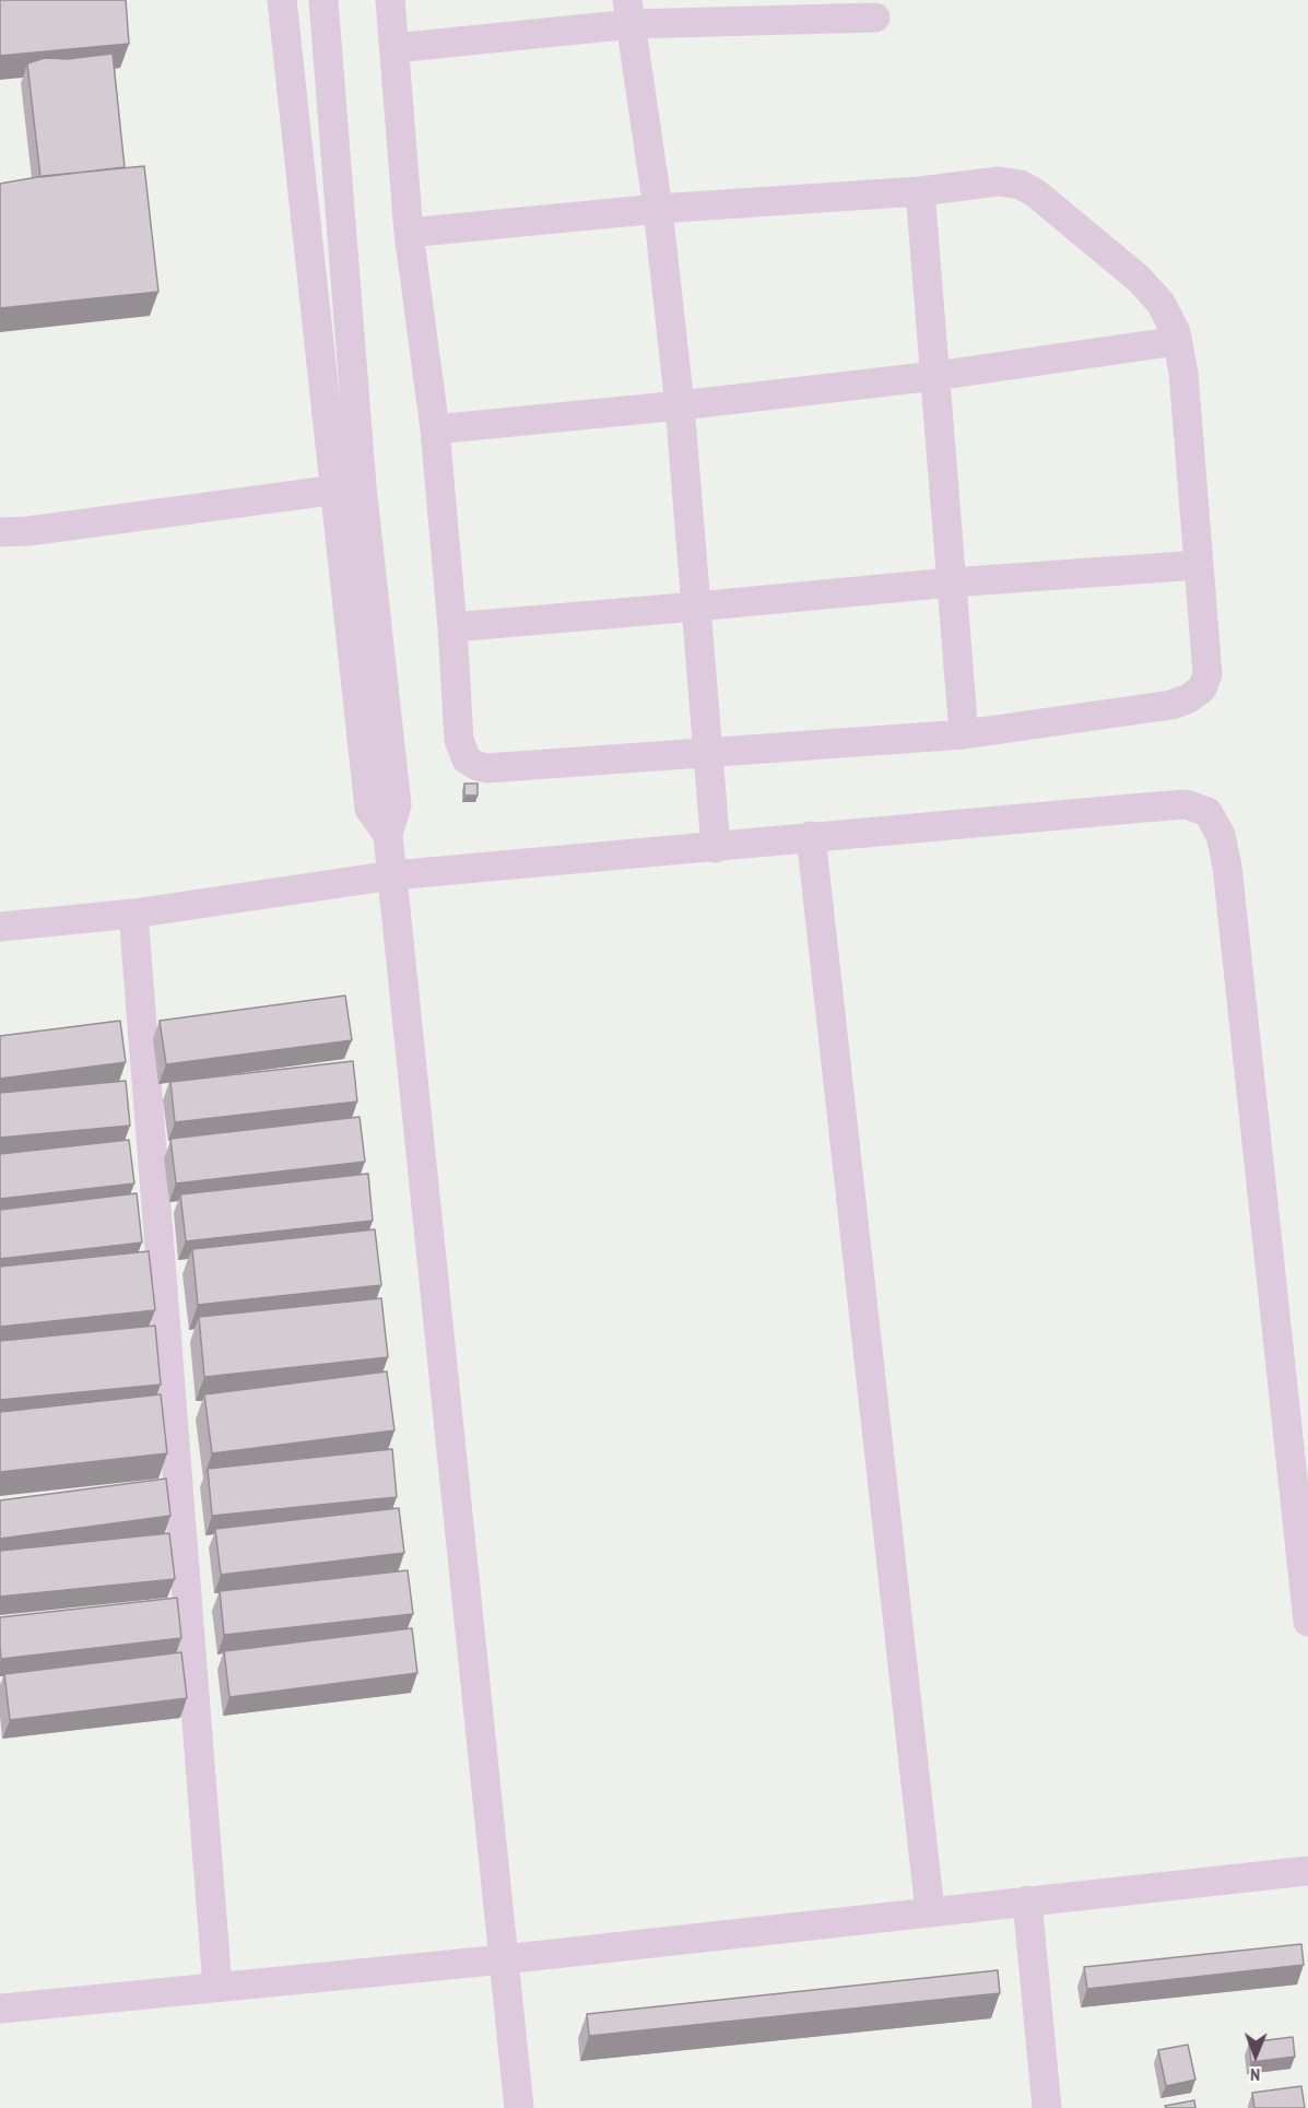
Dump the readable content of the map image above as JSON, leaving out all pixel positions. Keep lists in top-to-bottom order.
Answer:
{
  "north": "bottom"
}
